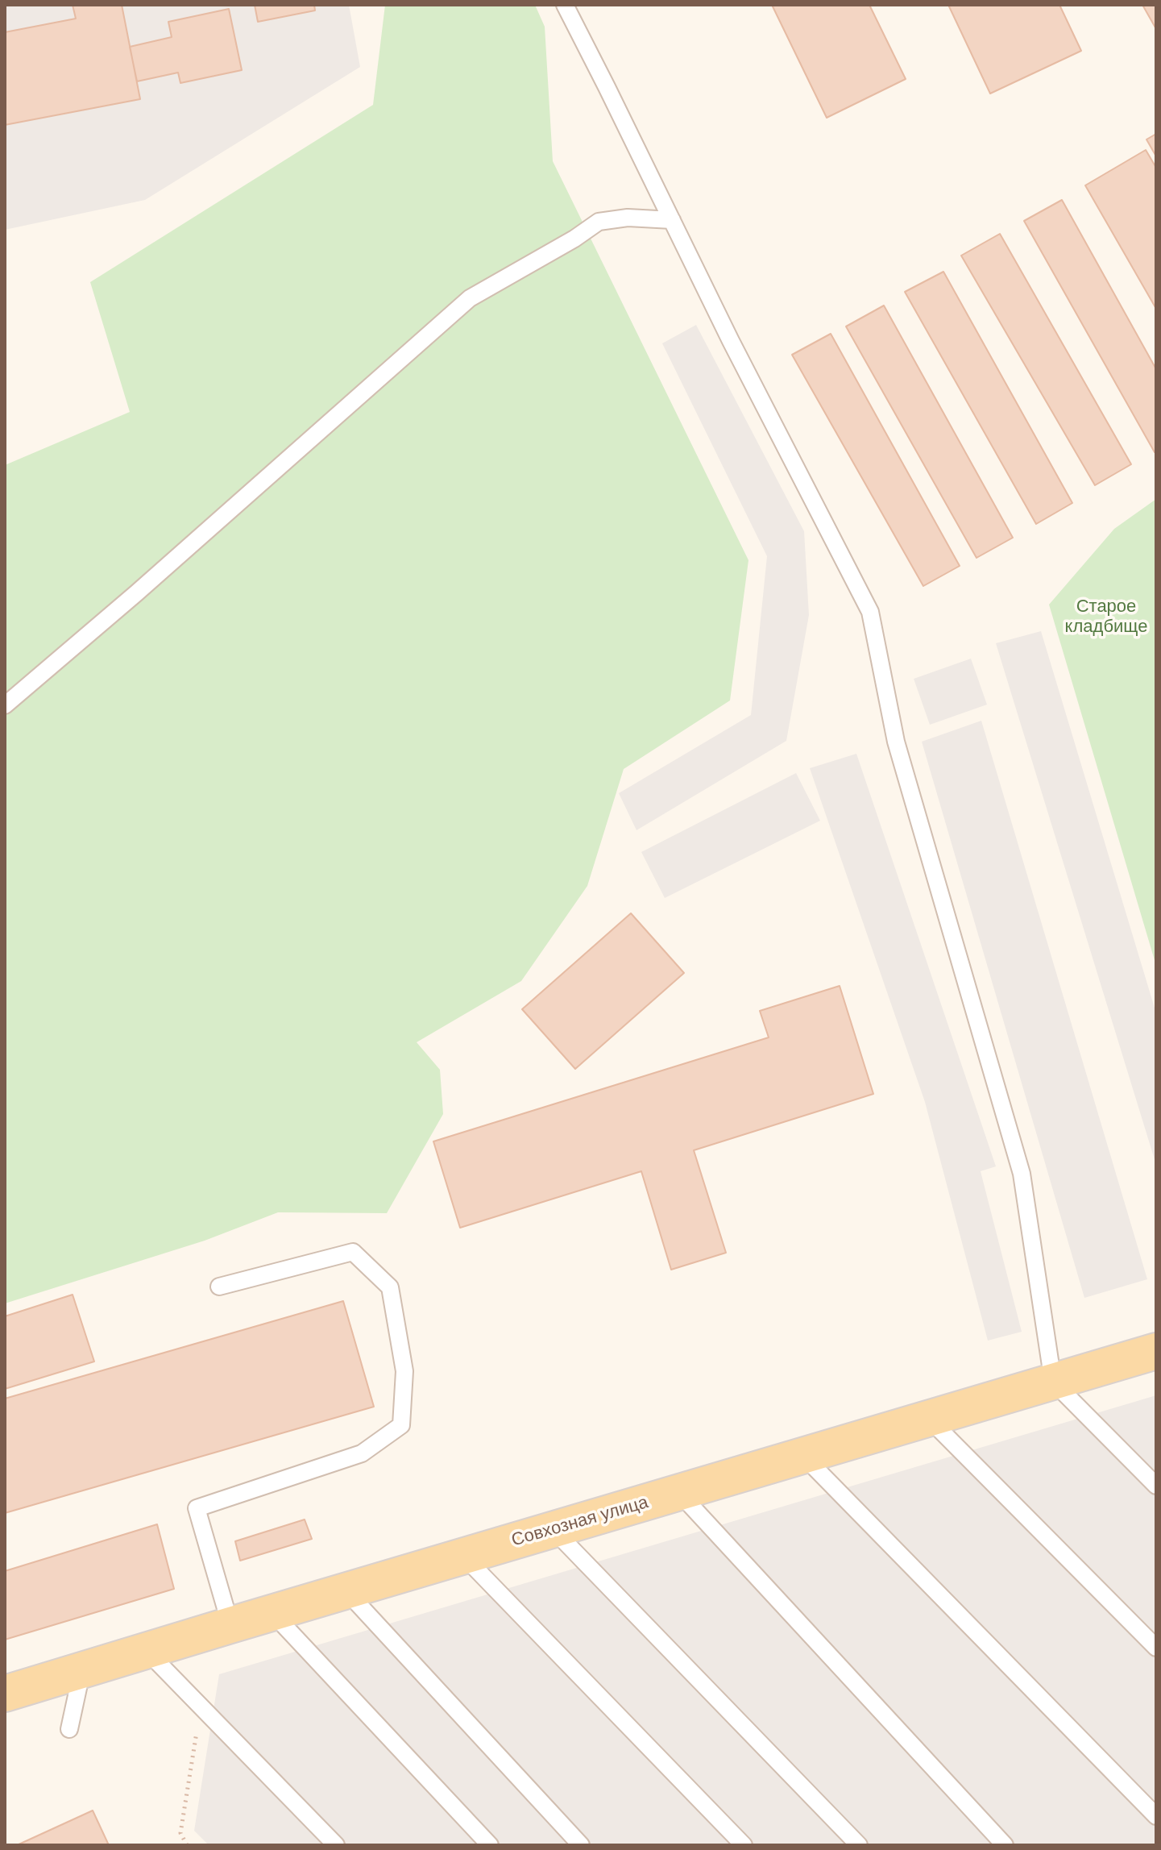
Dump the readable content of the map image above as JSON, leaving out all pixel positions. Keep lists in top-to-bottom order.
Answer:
{
  "streets": {
    "main road": ["Совхозная улица"]
  },
  "parks": ["Старое кладбище"]
}
